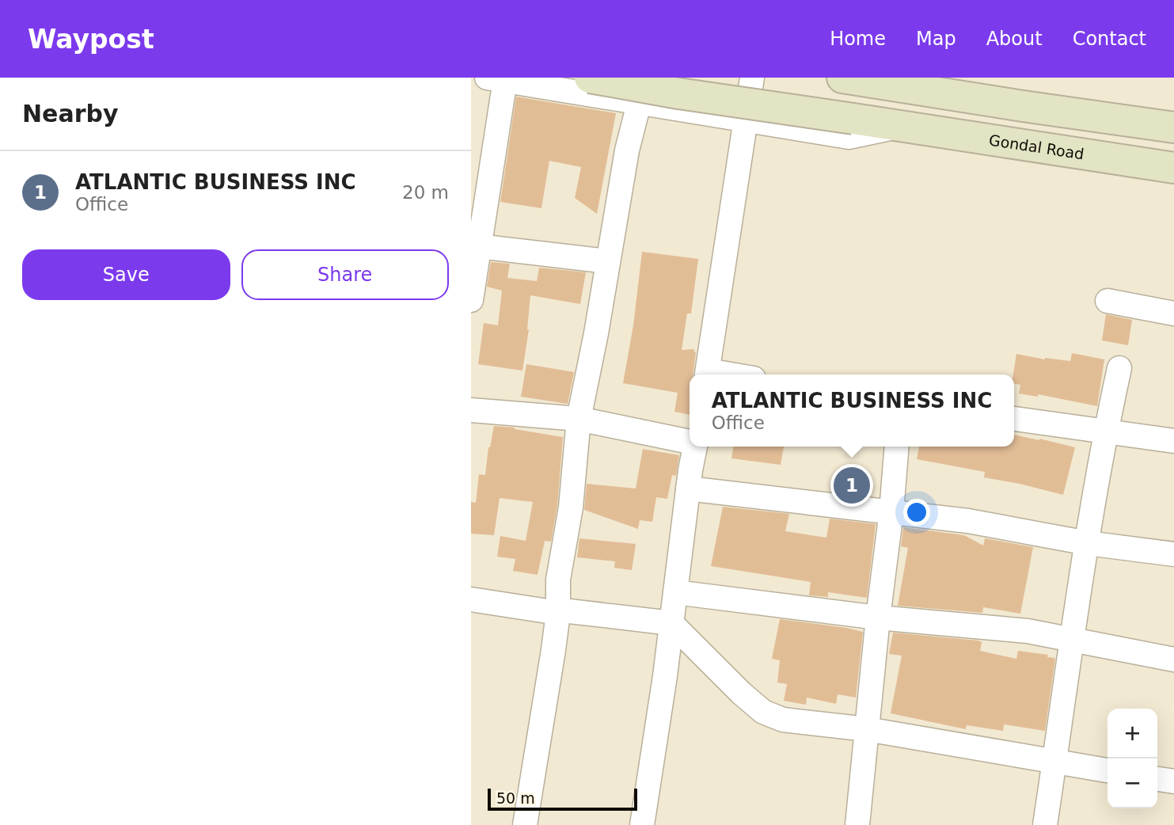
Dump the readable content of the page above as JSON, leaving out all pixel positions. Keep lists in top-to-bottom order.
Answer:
{
  "streets": {
    "main road": ["Gondal Road"]
  },
  "scale_bar": "50 m",
  "page": {
    "header": "Waypost",
    "nav": [
      "Home",
      "Map",
      "About",
      "Contact"
    ],
    "heading": "Nearby",
    "list": [
      {
        "mark": "1",
        "name": "ATLANTIC BUSINESS INC",
        "note": "Office",
        "value": "20 m"
      }
    ],
    "buttons": ["Save", "Share"],
    "popup": ["ATLANTIC BUSINESS INC", "Office"],
    "pins": "1",
    "map_buttons": ["+", "−"],
    "scale": "50 m"
  }
}
